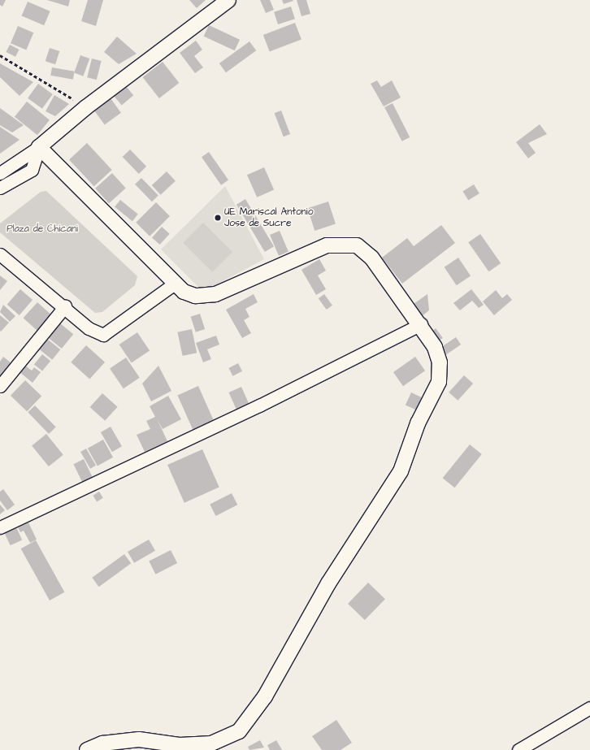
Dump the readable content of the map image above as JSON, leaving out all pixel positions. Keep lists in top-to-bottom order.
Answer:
{
  "parks": ["Plaza de Chicani"],
  "places": ["UE Mariscal Antonio Jose de Sucre"]
}
